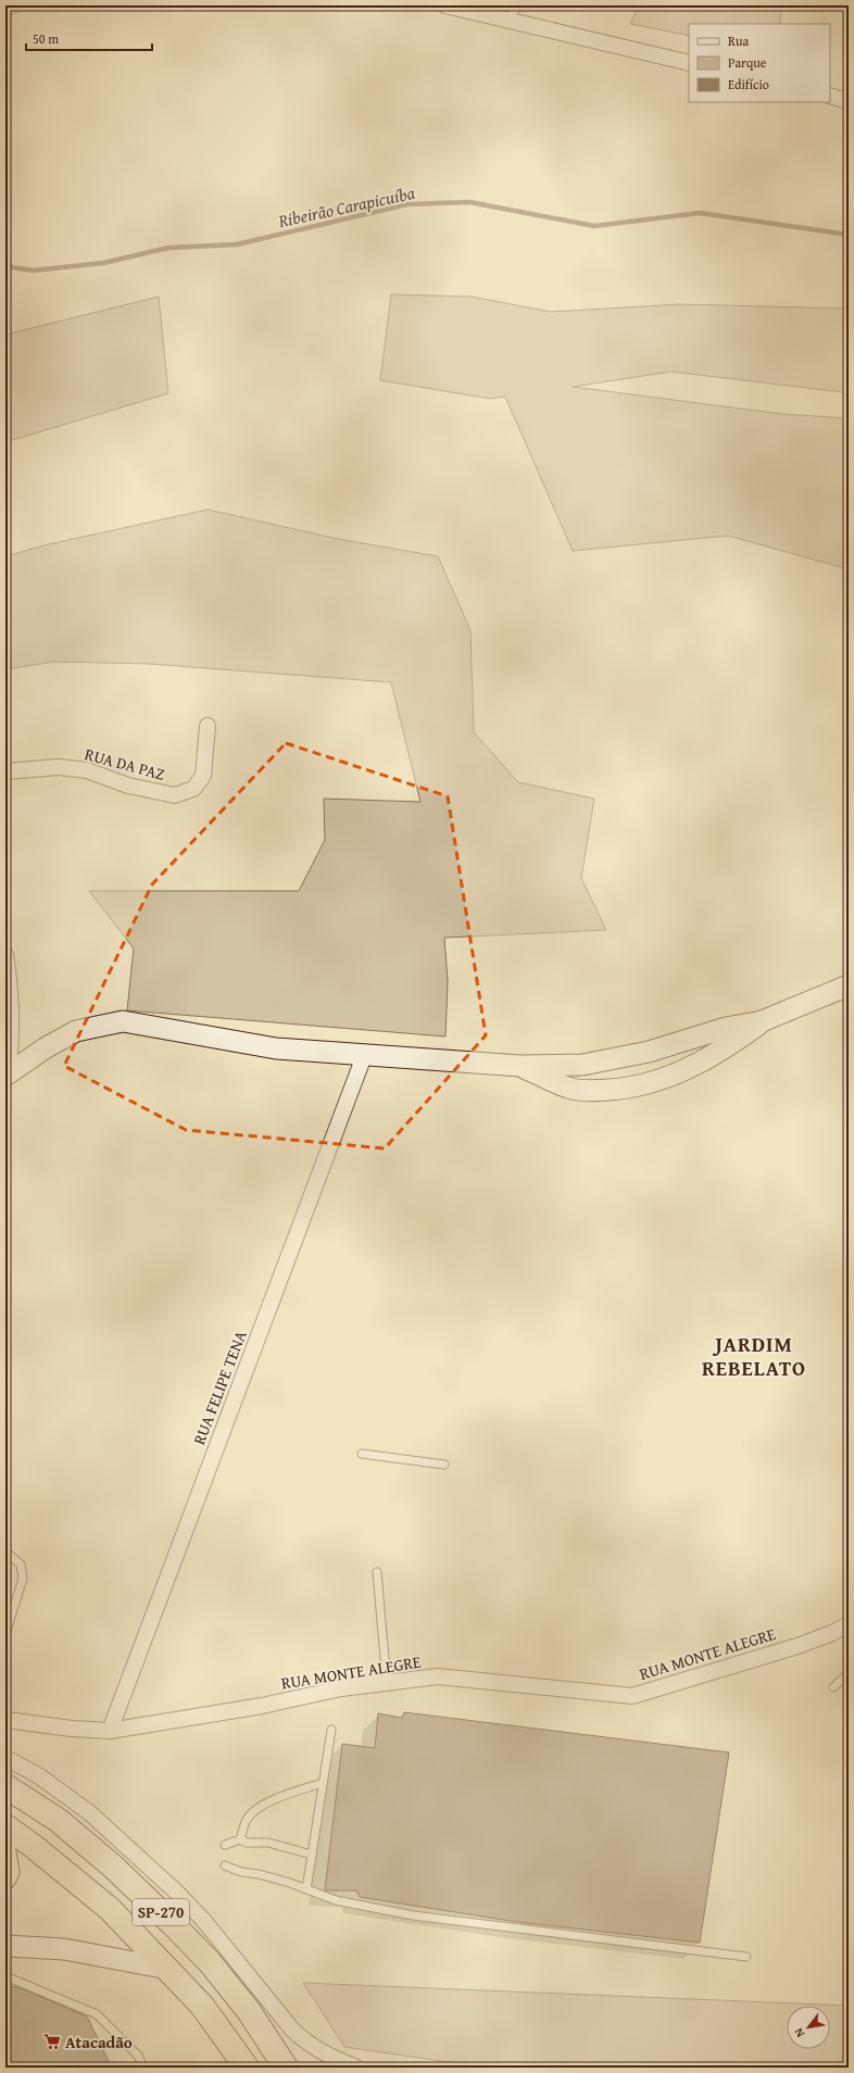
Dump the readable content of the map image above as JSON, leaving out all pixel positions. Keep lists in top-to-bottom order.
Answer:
{
  "streets": {
    "highway": ["SP-270"],
    "street": ["RUA DA PAZ", "RUA FELIPE TENA", "RUA MONTE ALEGRE"]
  },
  "crossings": [
    ["RUA FELIPE TENA", "RUA MONTE ALEGRE"]
  ],
  "districts": ["JARDIM REBELATO"],
  "water": ["Ribeirão Carapicuíba"],
  "places": {
    "supermarket": ["Atacadão"]
  },
  "legend": ["Rua", "Parque", "Edifício"],
  "scale_bar": "50 m",
  "north": "bottom left"
}
